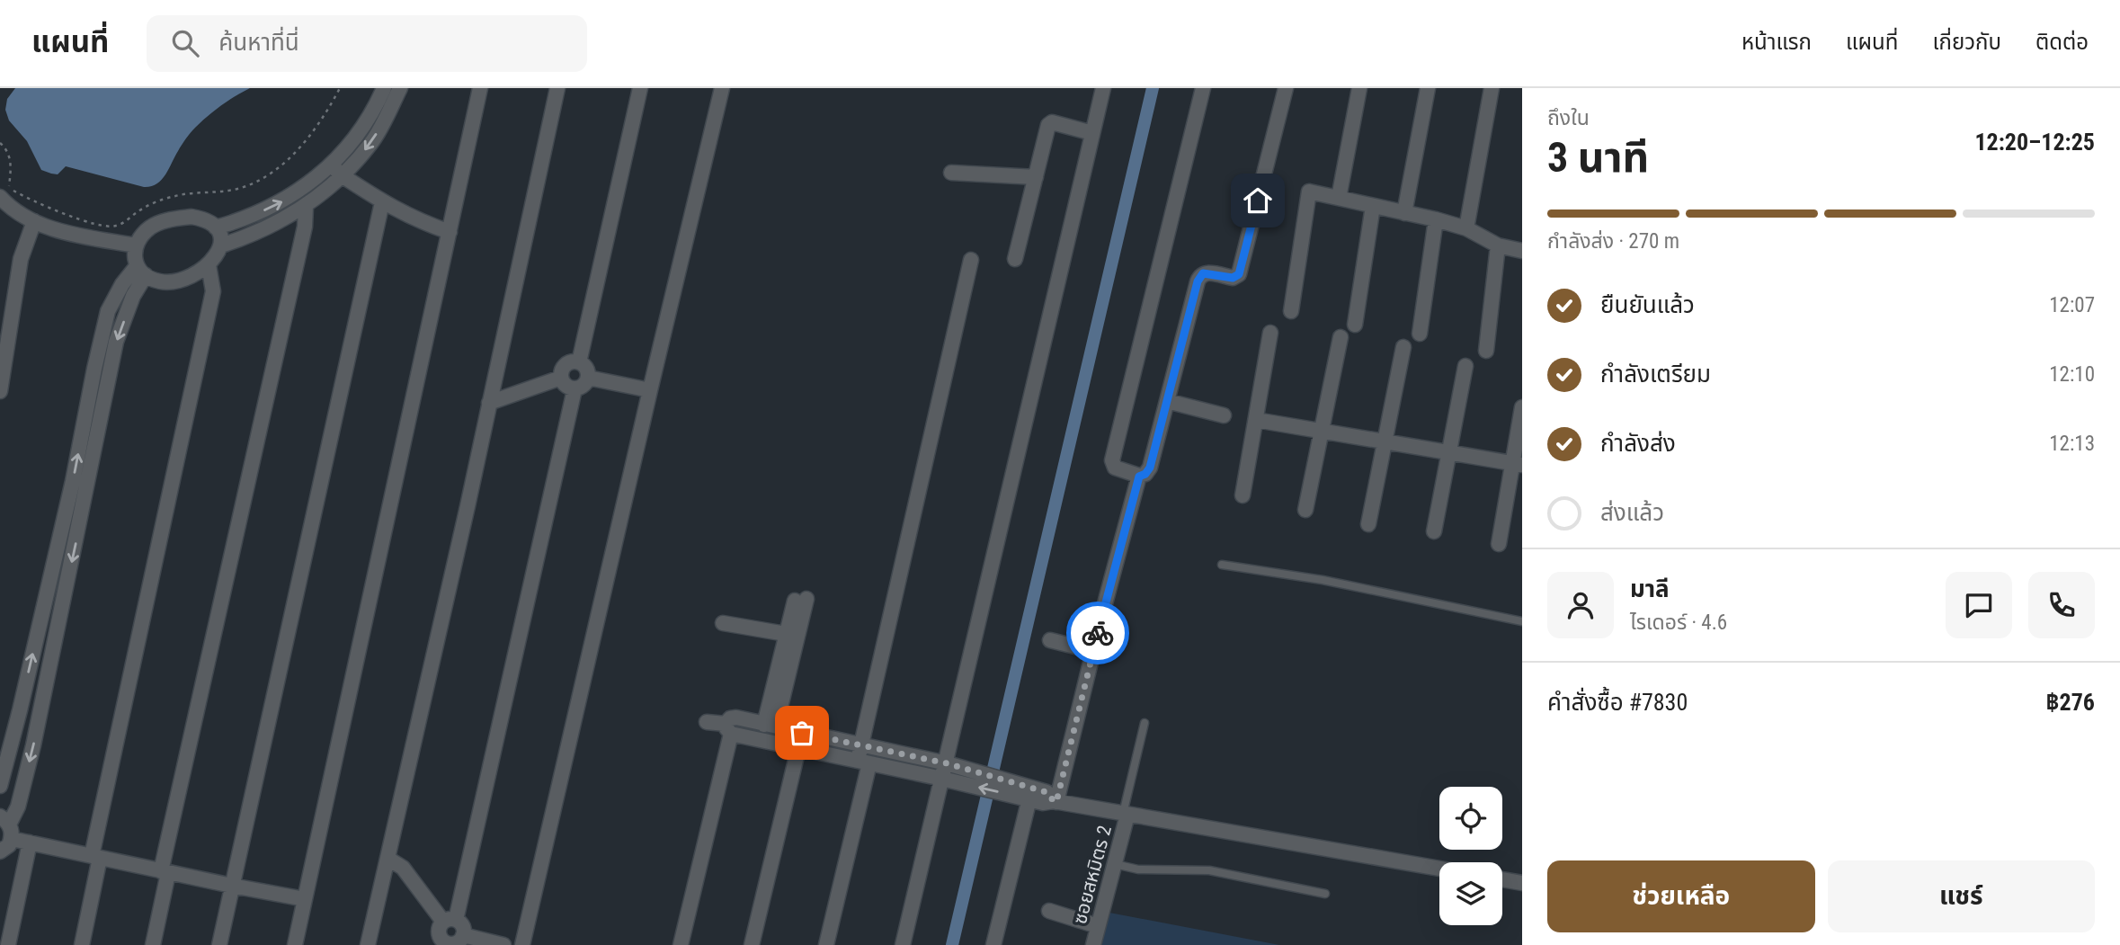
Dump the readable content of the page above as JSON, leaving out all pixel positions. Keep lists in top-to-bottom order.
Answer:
{
  "streets": {
    "street": ["ซอยสหมิตร 2"]
  },
  "page": {
    "header": "แผนที่",
    "search": "ค้นหาที่นี่",
    "nav": [
      "หน้าแรก",
      "แผนที่",
      "เกี่ยวกับ",
      "ติดต่อ"
    ],
    "heading": ["3 นาที", "ถึงใน", "12:20–12:25"],
    "panel": [
      "มาลี",
      "ไรเดอร์ · 4.6",
      "คำสั่งซื้อ #7830",
      "฿276"
    ],
    "bar": "กำลังส่ง · 270 m",
    "list": [
      ["ยืนยันแล้ว", "12:07"],
      ["กำลังเตรียม", "12:10"],
      ["กำลังส่ง", "12:13"],
      "ส่งแล้ว"
    ],
    "buttons": ["ช่วยเหลือ", "แชร์"]
  }
}
